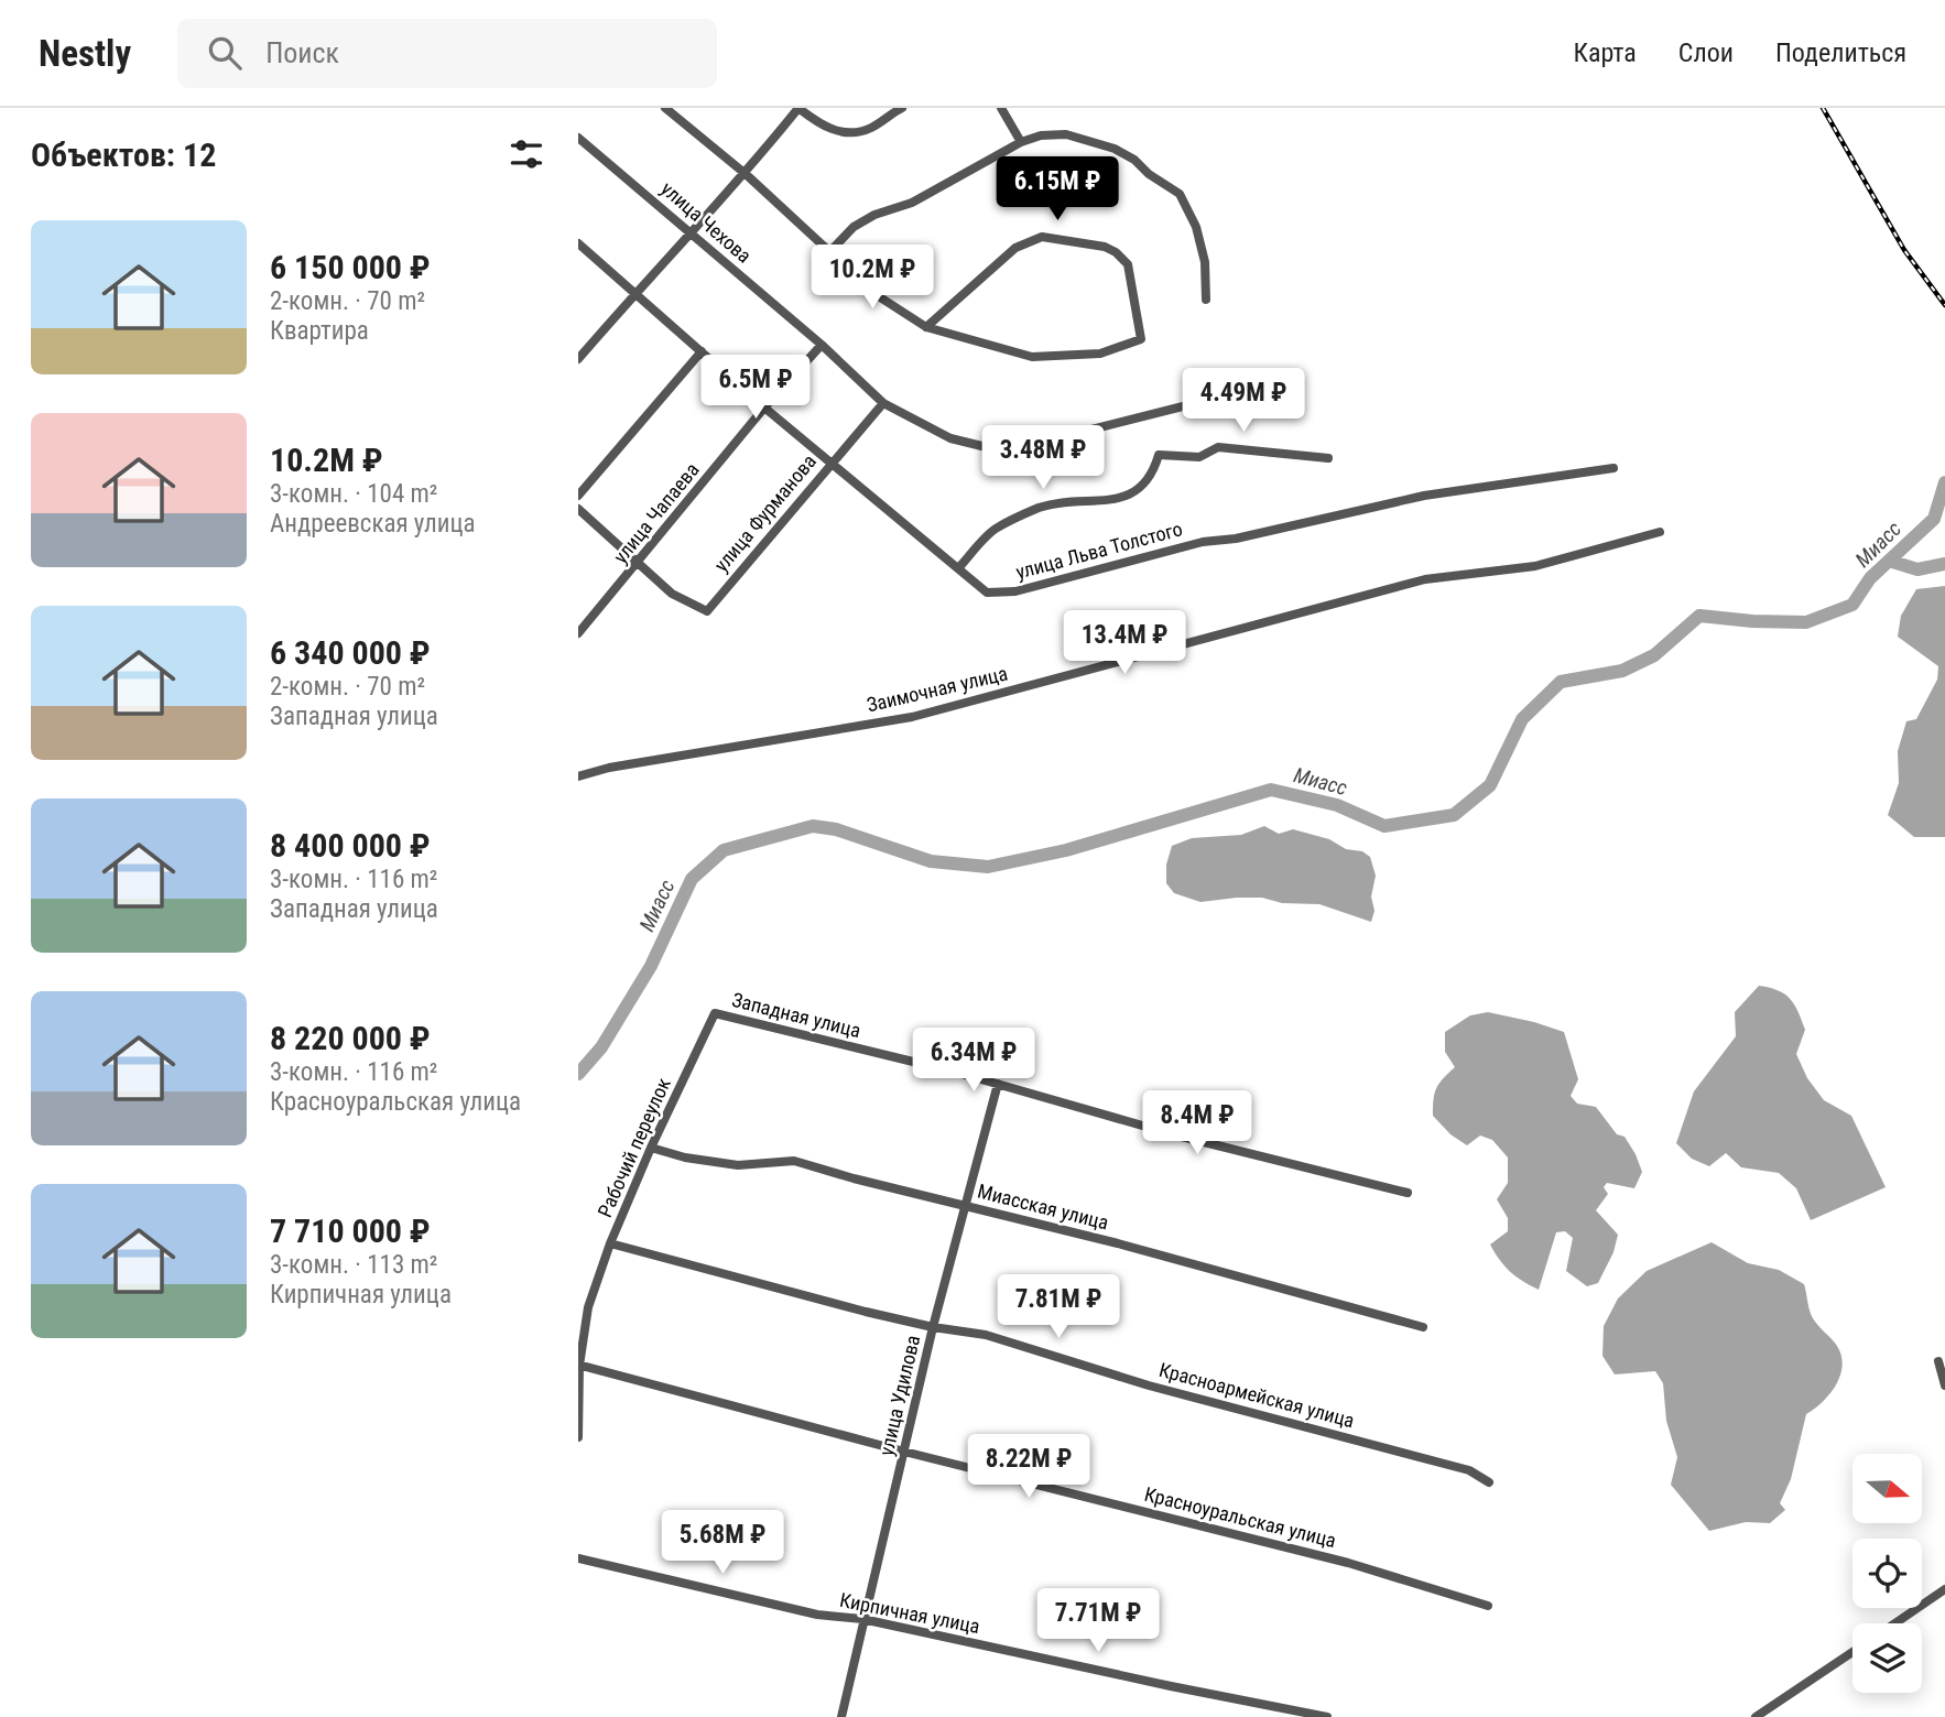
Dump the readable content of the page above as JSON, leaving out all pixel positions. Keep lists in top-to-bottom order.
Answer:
{
  "streets": {
    "street": [
      "улица Чехова",
      "улица Чапаева",
      "улица Фурманова",
      "улица Льва Толстого",
      "Заимочная улица",
      "Западная улица",
      "Рабочий переулок",
      "Миасская улица",
      "улица Удилова",
      "Красноармейская улица",
      "Красноуральская улица",
      "Кирпичная улица"
    ]
  },
  "crossings": [
    ["улица Чехова", "улица Чапаева"],
    ["улица Чехова", "улица Фурманова"],
    ["улица Чапаева", "улица Фурманова"],
    ["улица Чапаева", "улица Льва Толстого"],
    ["улица Фурманова", "улица Льва Толстого"],
    ["Западная улица", "Рабочий переулок"],
    ["Западная улица", "улица Удилова"],
    ["Рабочий переулок", "Миасская улица"],
    ["Рабочий переулок", "Красноармейская улица"],
    ["Рабочий переулок", "Красноуральская улица"],
    ["Миасская улица", "улица Удилова"],
    ["улица Удилова", "Красноармейская улица"],
    ["улица Удилова", "Красноуральская улица"],
    ["улица Удилова", "Кирпичная улица"]
  ],
  "water": ["Миасс"],
  "north": "right",
  "page": {
    "header": "Nestly",
    "search": "Поиск",
    "nav": ["Карта", "Слои", "Поделиться"],
    "heading": "Объектов: 12",
    "price": [
      "6.15M ₽",
      "10.2M ₽",
      "6.5M ₽",
      "4.49M ₽",
      "3.48M ₽",
      "13.4M ₽",
      "6.34M ₽",
      "8.4M ₽",
      "7.81M ₽",
      "8.22M ₽",
      "5.68M ₽",
      "7.71M ₽"
    ],
    "list": [
      {
        "name": "6 150 000 ₽",
        "note": "2-комн. · 70 m² · Квартира"
      },
      {
        "name": "10.2M ₽",
        "note": "3-комн. · 104 m² · Андреевская улица"
      },
      {
        "name": "6 340 000 ₽",
        "note": "2-комн. · 70 m² · Западная улица"
      },
      {
        "name": "8 400 000 ₽",
        "note": "3-комн. · 116 m² · Западная улица"
      },
      {
        "name": "8 220 000 ₽",
        "note": "3-комн. · 116 m² · Красноуральская улица"
      },
      {
        "name": "7 710 000 ₽",
        "note": "3-комн. · 113 m² · Кирпичная улица"
      }
    ]
  }
}
